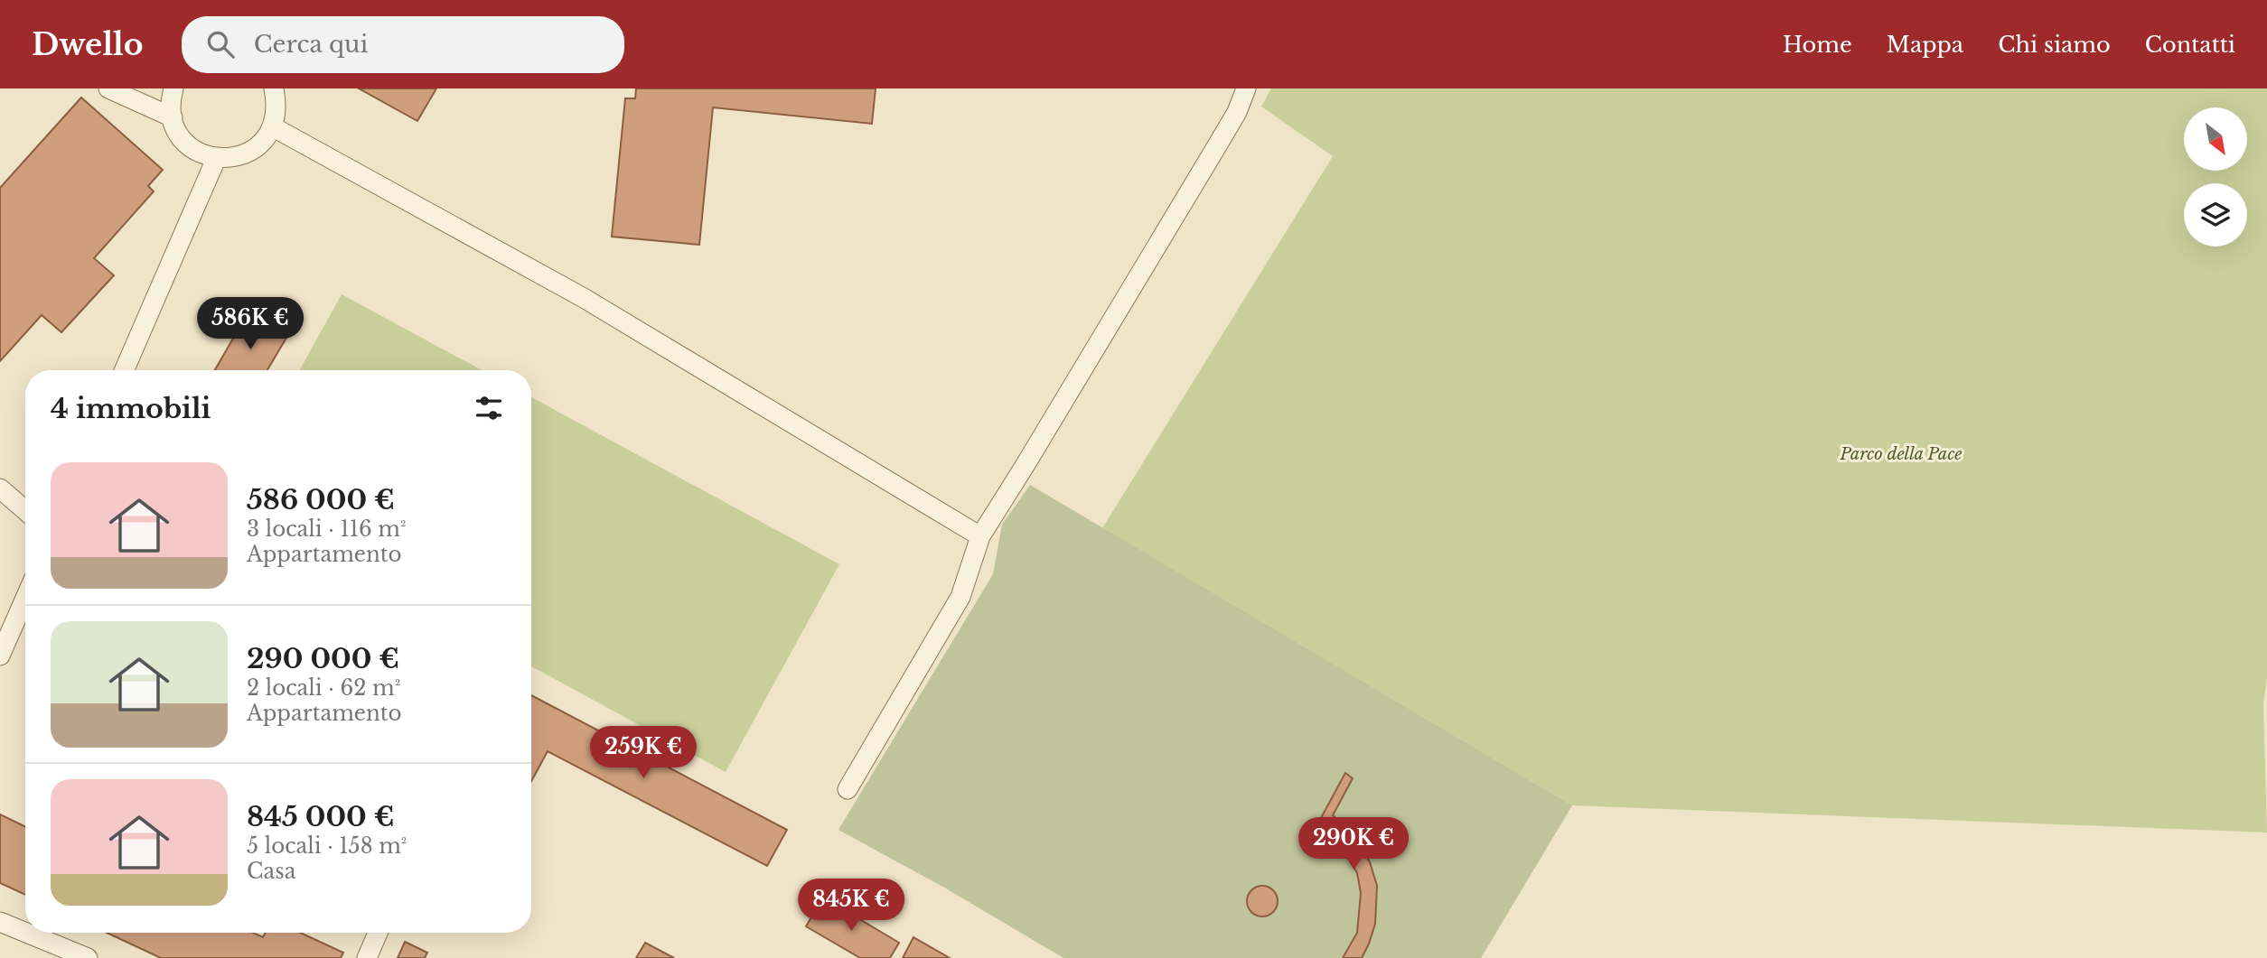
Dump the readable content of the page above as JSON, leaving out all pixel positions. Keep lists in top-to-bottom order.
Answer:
{
  "parks": ["Parco della Pace"],
  "north": "bottom right",
  "page": {
    "header": "Dwello",
    "search": "Cerca qui",
    "nav": [
      "Home",
      "Mappa",
      "Chi siamo",
      "Contatti"
    ],
    "price": [
      "586K €",
      "259K €",
      "290K €",
      "845K €"
    ],
    "heading": "4 immobili",
    "list": [
      {
        "name": "586 000 €",
        "note": "3 locali · 116 m² · Appartamento"
      },
      {
        "name": "290 000 €",
        "note": "2 locali · 62 m² · Appartamento"
      },
      {
        "name": "845 000 €",
        "note": "5 locali · 158 m² · Casa"
      }
    ]
  }
}
